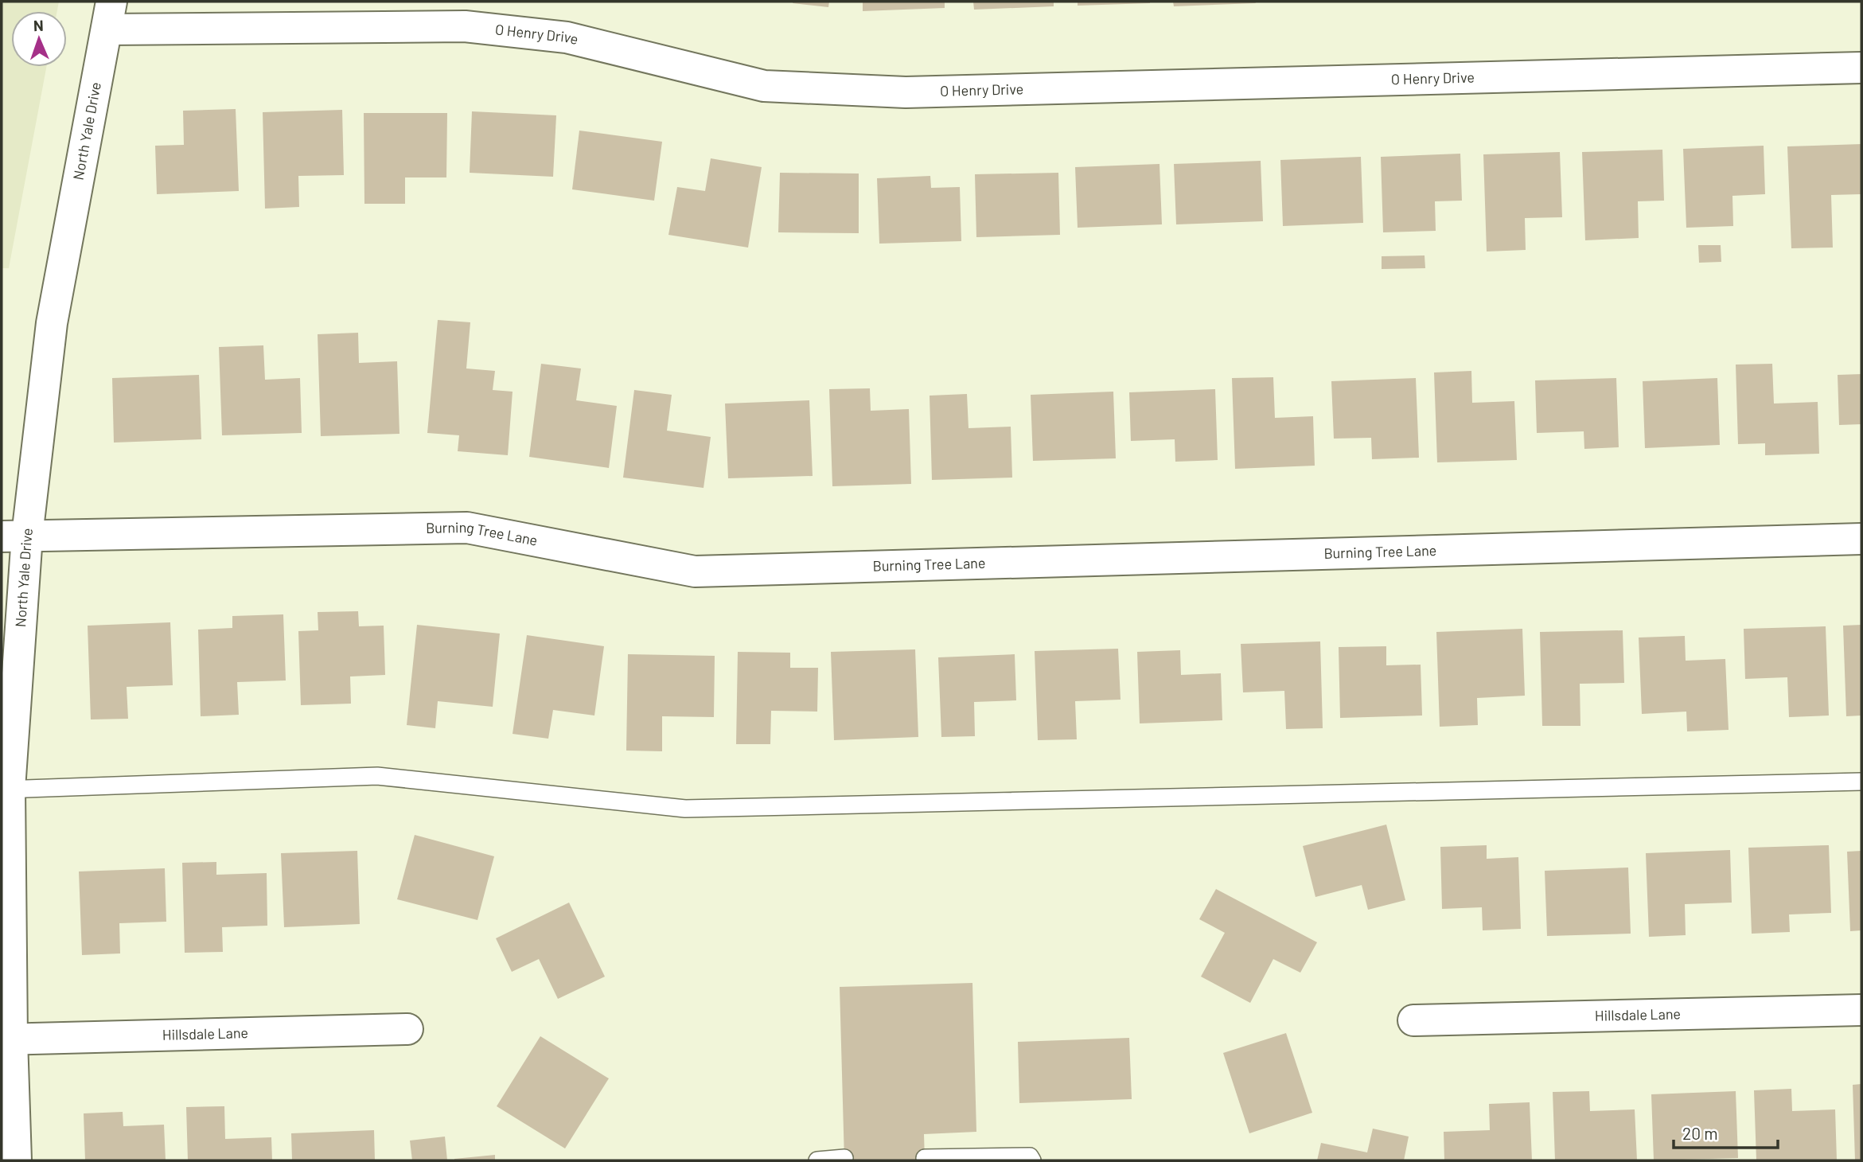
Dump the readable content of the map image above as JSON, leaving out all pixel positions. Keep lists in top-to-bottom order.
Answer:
{
  "streets": {
    "street": [
      "O Henry Drive",
      "North Yale Drive",
      "Burning Tree Lane",
      "Hillsdale Lane"
    ]
  },
  "crossings": [
    ["O Henry Drive", "North Yale Drive"],
    ["North Yale Drive", "Burning Tree Lane"],
    ["North Yale Drive", "Hillsdale Lane"]
  ],
  "scale_bar": "20 m",
  "north": "top"
}
